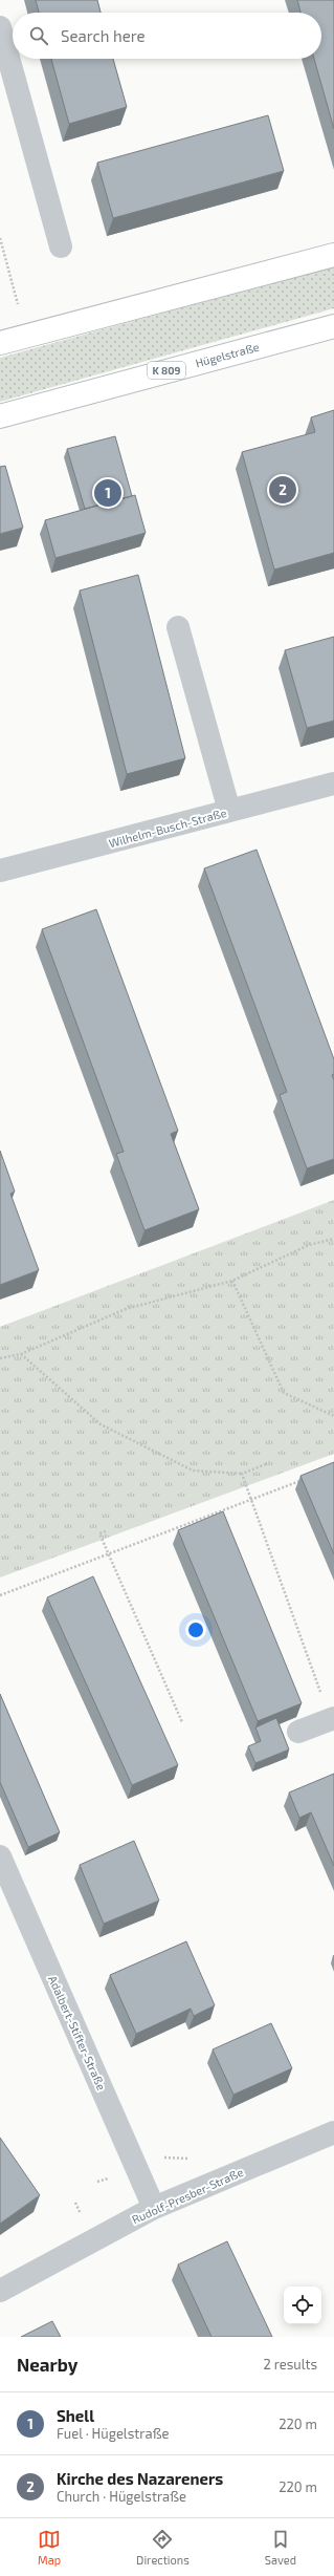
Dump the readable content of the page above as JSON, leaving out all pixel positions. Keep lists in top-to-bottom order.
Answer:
{
  "streets": {
    "main road": ["Hügelstraße", "K 809"],
    "street": ["Wilhelm-Busch-Straße", "Adalbert-Stifter-Straße", "Rudolf-Presber-Straße"]
  },
  "crossings": [
    ["Adalbert-Stifter-Straße", "Rudolf-Presber-Straße"]
  ],
  "page": {
    "search": "Search here",
    "pins": ["2", "1"],
    "heading": ["Nearby", "2 results"],
    "list": [
      {
        "mark": "1",
        "name": "Shell",
        "note": "Fuel · Hügelstraße",
        "value": "220 m"
      },
      {
        "mark": "2",
        "name": "Kirche des Nazareners",
        "note": "Church · Hügelstraße",
        "value": "220 m"
      }
    ],
    "nav": ["Map", "Directions", "Saved"]
  }
}
